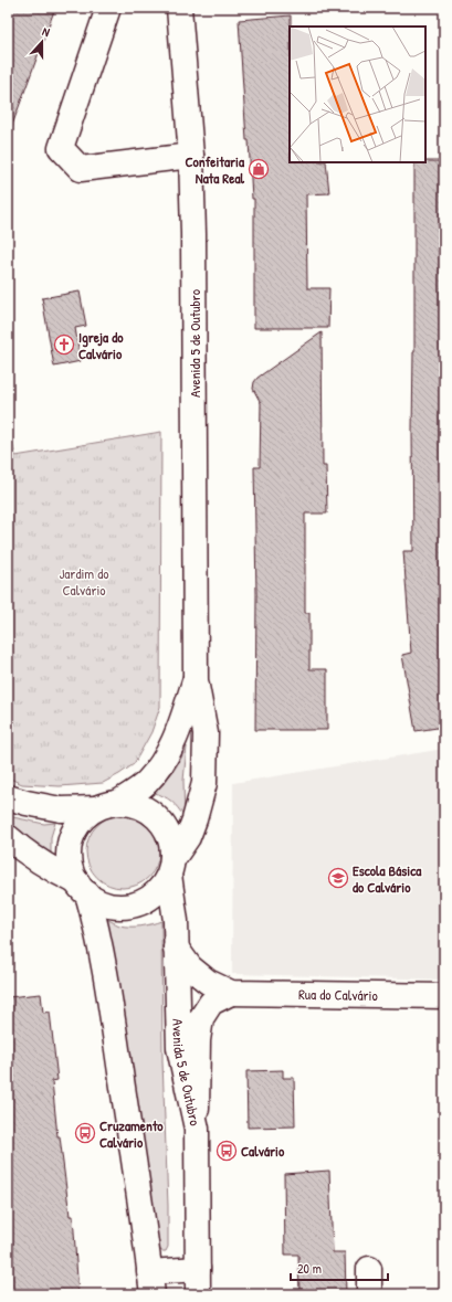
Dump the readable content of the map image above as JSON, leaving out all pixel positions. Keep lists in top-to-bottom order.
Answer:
{
  "streets": {
    "main road": ["Avenida 5 de Outubro", "Rua do Calvário"]
  },
  "crossings": [
    ["Avenida 5 de Outubro", "Rua do Calvário"]
  ],
  "parks": ["Jardim do Calvário"],
  "places": {
    "shop": ["Confeitaria Nata Real"],
    "church": ["Igreja do Calvário"],
    "school or university": ["Escola Básica do Calvário"],
    "bus stop": ["Cruzamento Calvário", "Calvário"]
  },
  "scale_bar": "20 m",
  "north": "top"
}
